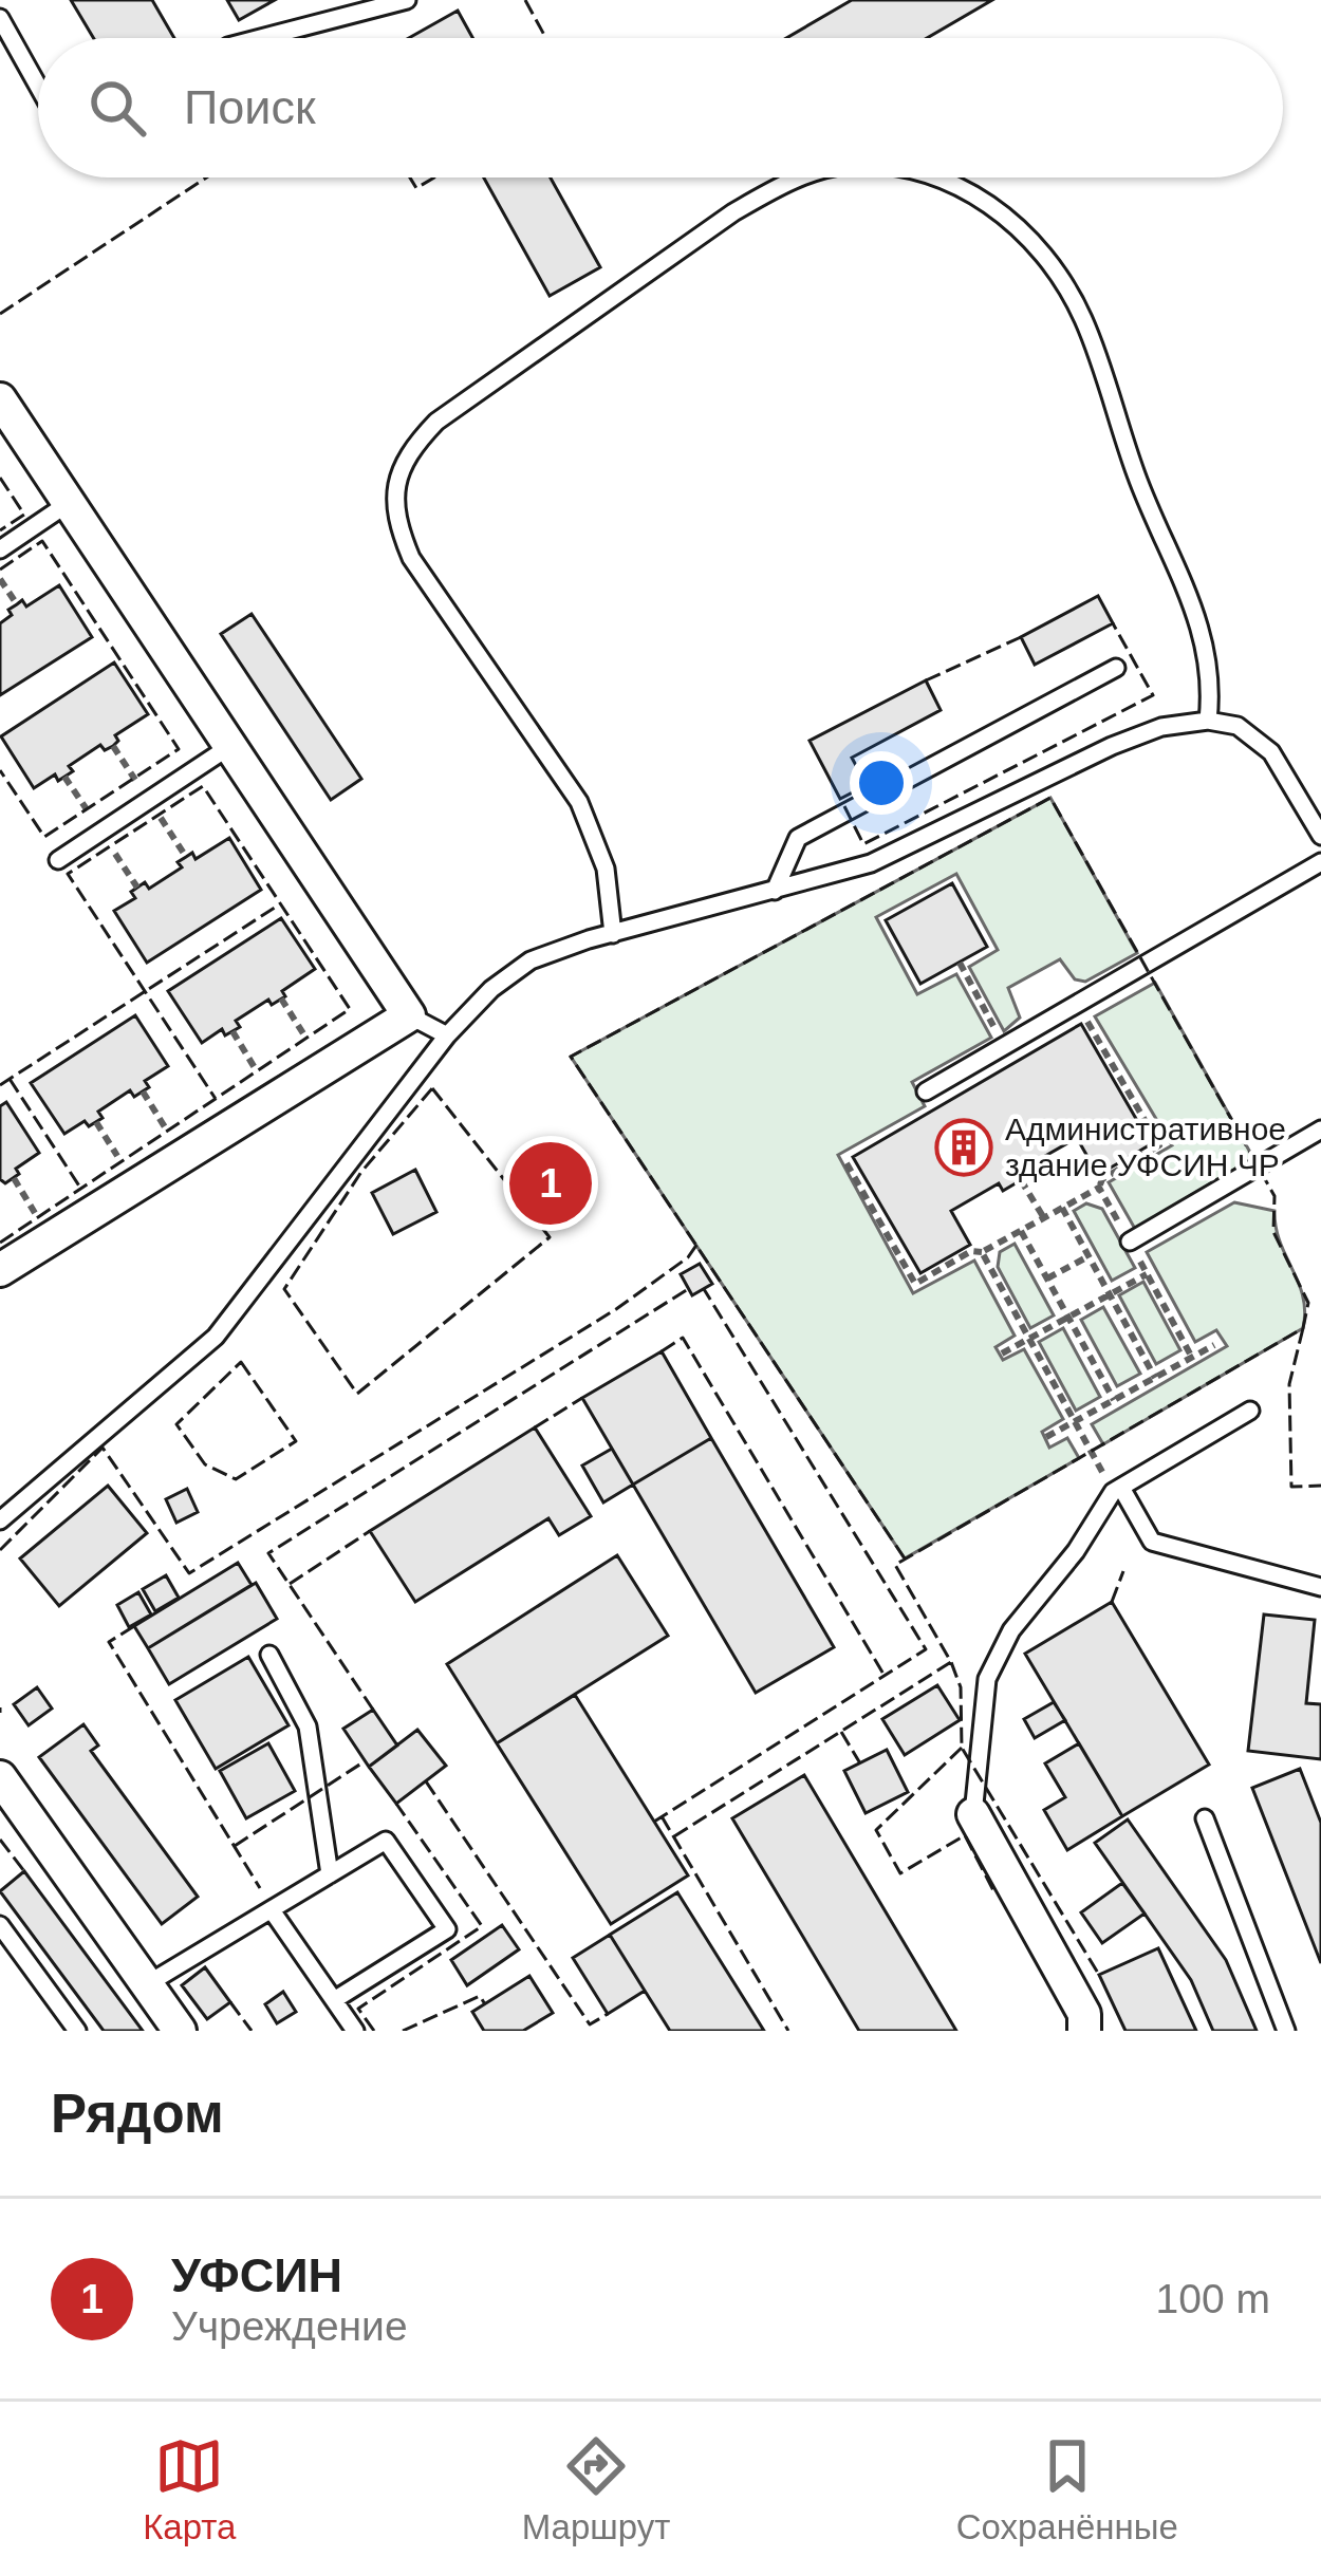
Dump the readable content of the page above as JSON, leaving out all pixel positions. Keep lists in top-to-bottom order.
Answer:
{
  "places": {
    "building": ["Административное здание УФСИН ЧР"]
  },
  "page": {
    "search": "Поиск",
    "pins": "1",
    "heading": "Рядом",
    "list": [
      {
        "mark": "1",
        "name": "УФСИН",
        "note": "Учреждение",
        "value": "100 m"
      }
    ],
    "nav": ["Карта", "Маршрут", "Сохранённые"]
  }
}
